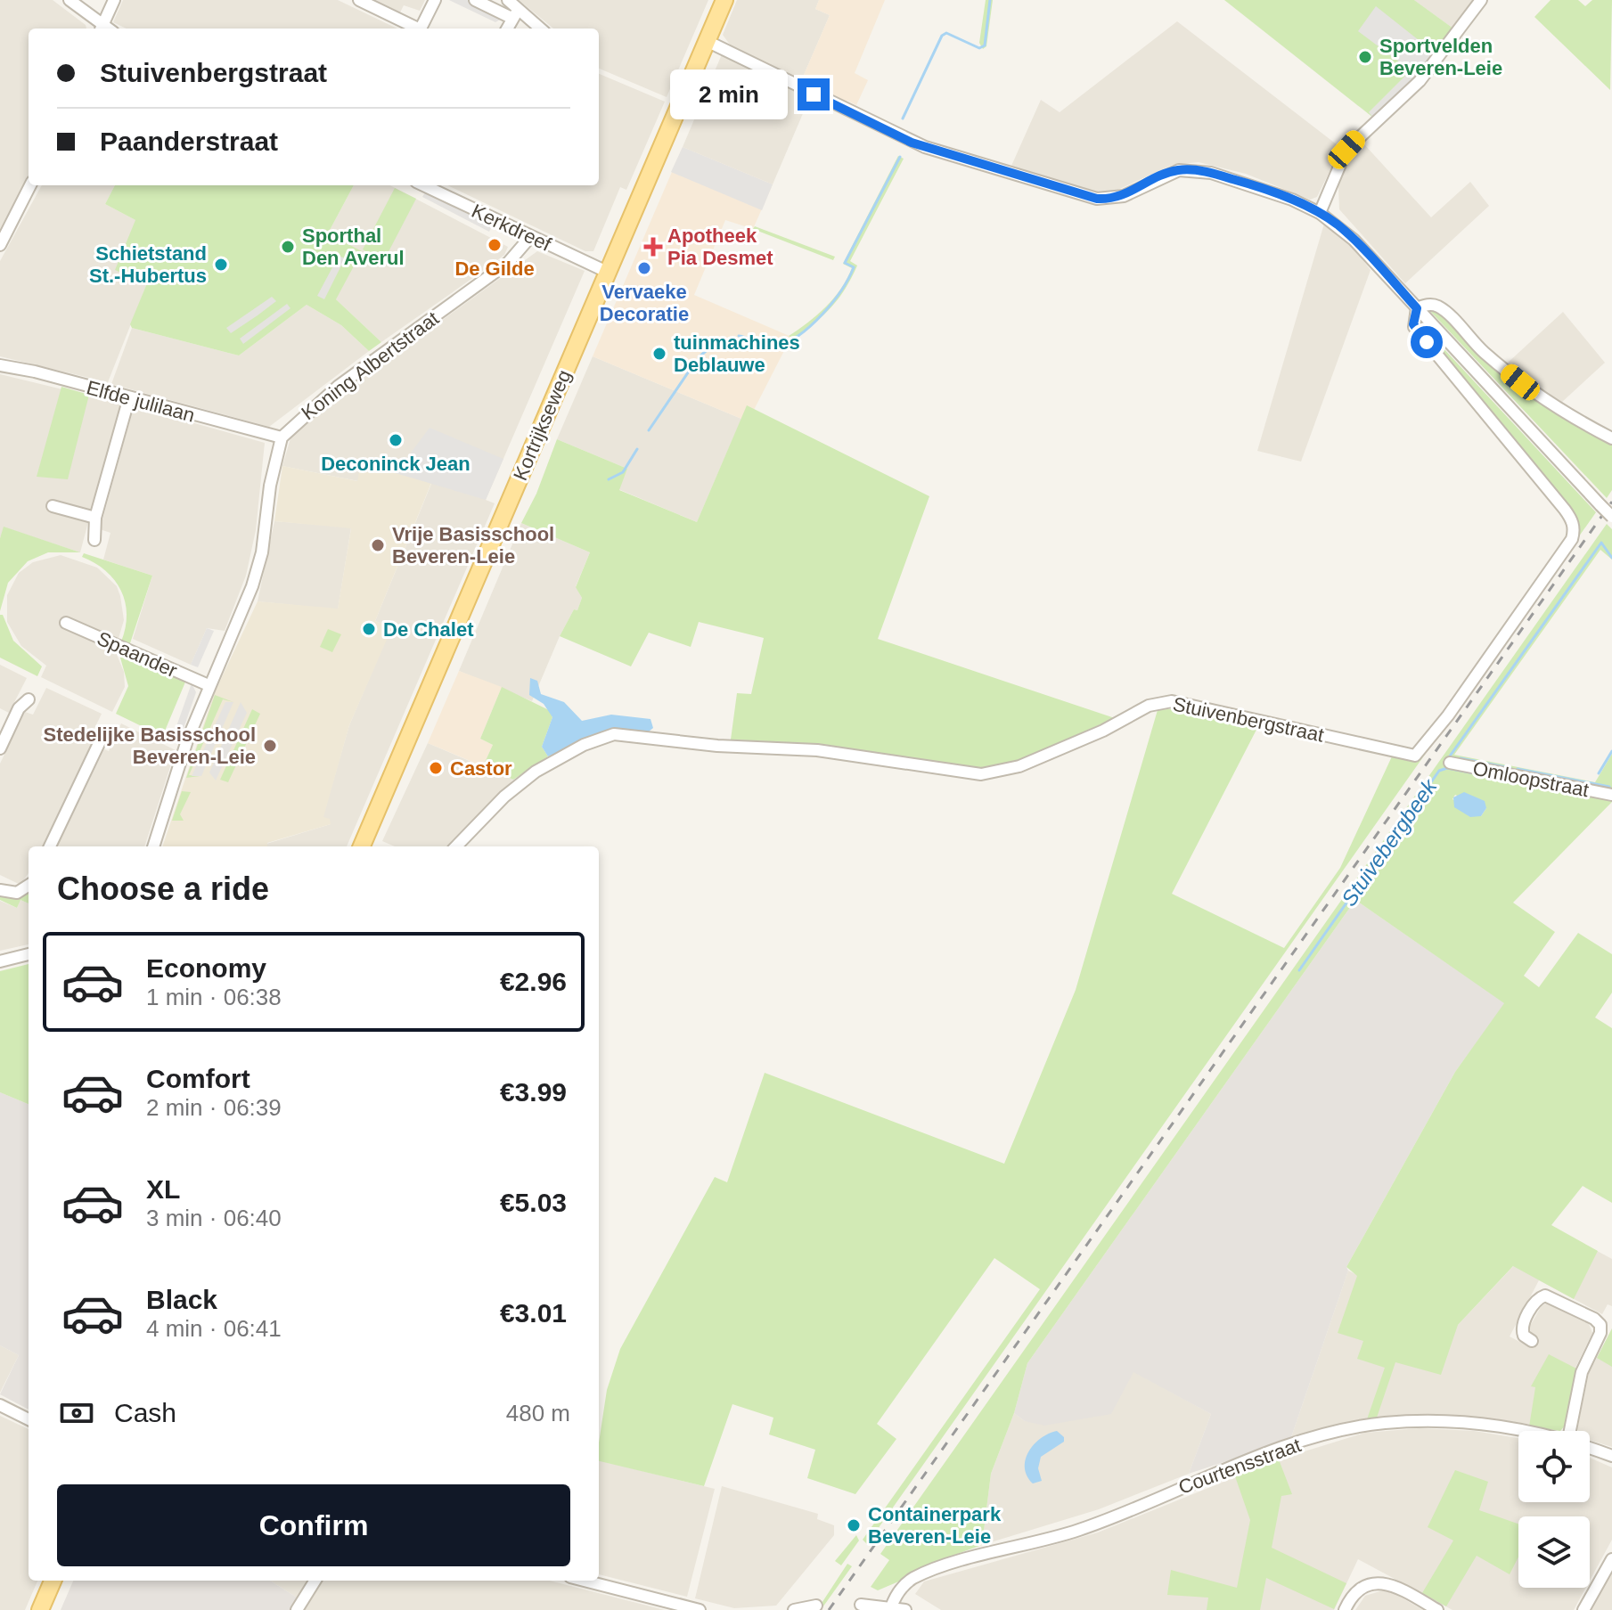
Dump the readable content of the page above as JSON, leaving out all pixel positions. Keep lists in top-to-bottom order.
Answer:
{
  "streets": {
    "main road": ["Kortrijkseweg"],
    "street": [
      "Kerkdreef",
      "Koning Albertstraat",
      "Elfde julilaan",
      "Spaander",
      "Stuivenbergstraat",
      "Omloopstraat",
      "Courtensstraat"
    ]
  },
  "crossings": [
    ["Kerkdreef", "Koning Albertstraat"],
    ["Kerkdreef", "Kortrijkseweg"],
    ["Koning Albertstraat", "Elfde julilaan"]
  ],
  "water": ["Stuivebergbeek"],
  "places": {
    "other": [
      "Sportvelden Beveren-Leie",
      "De Gilde",
      "Sporthal Den Averul",
      "Schietstand St.-Hubertus",
      "Vervaeke Decoratie",
      "tuinmachines Deblauwe",
      "Deconinck Jean",
      "Vrije Basisschool Beveren-Leie",
      "De Chalet",
      "Stedelijke Basisschool Beveren-Leie",
      "Castor",
      "Containerpark Beveren-Leie"
    ],
    "health": ["Apotheek Pia Desmet"]
  },
  "page": {
    "banner": ["Stuivenbergstraat", "Paanderstraat"],
    "bubble": "2 min",
    "heading": "Choose a ride",
    "list": [
      {
        "name": "Economy",
        "note": "1 min · 06:38",
        "value": "€2.96"
      },
      {
        "name": "Comfort",
        "note": "2 min · 06:39",
        "value": "€3.99"
      },
      {
        "name": "XL",
        "note": "3 min · 06:40",
        "value": "€5.03"
      },
      {
        "name": "Black",
        "note": "4 min · 06:41",
        "value": "€3.01"
      }
    ],
    "pay": ["Cash", "480 m"],
    "buttons": "Confirm"
  }
}
